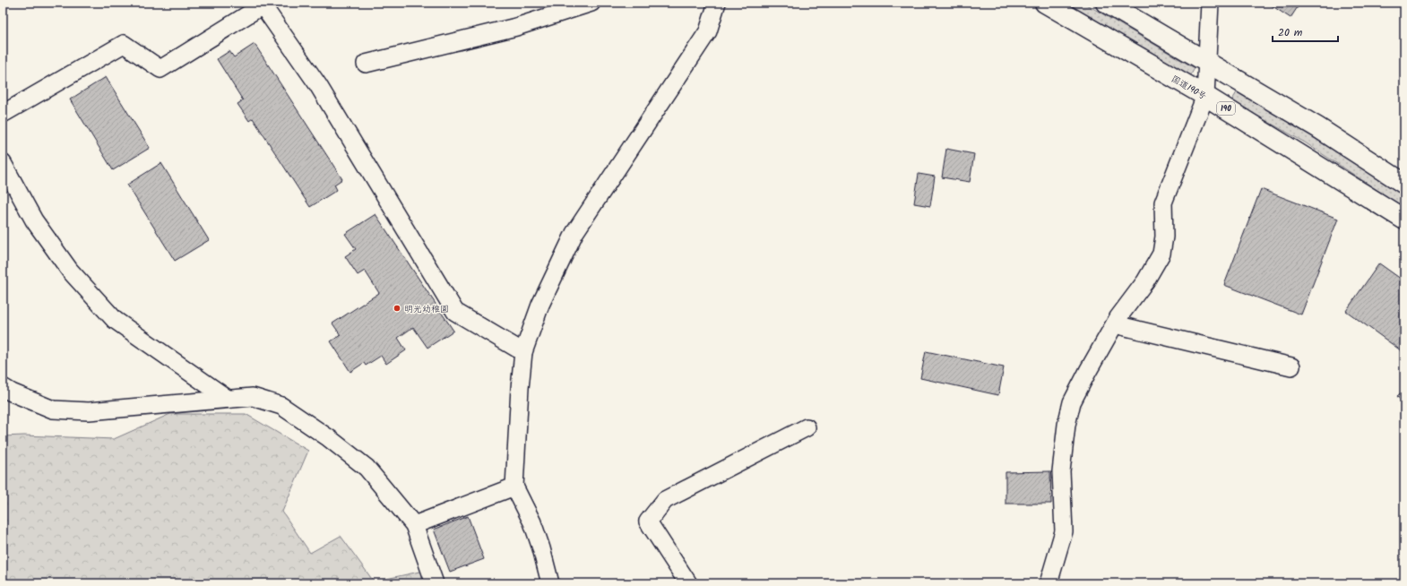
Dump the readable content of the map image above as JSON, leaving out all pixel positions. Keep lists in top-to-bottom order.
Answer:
{
  "streets": {
    "highway": ["国道190号", "190"]
  },
  "places": ["明光幼稚園"],
  "scale_bar": "20 m"
}
